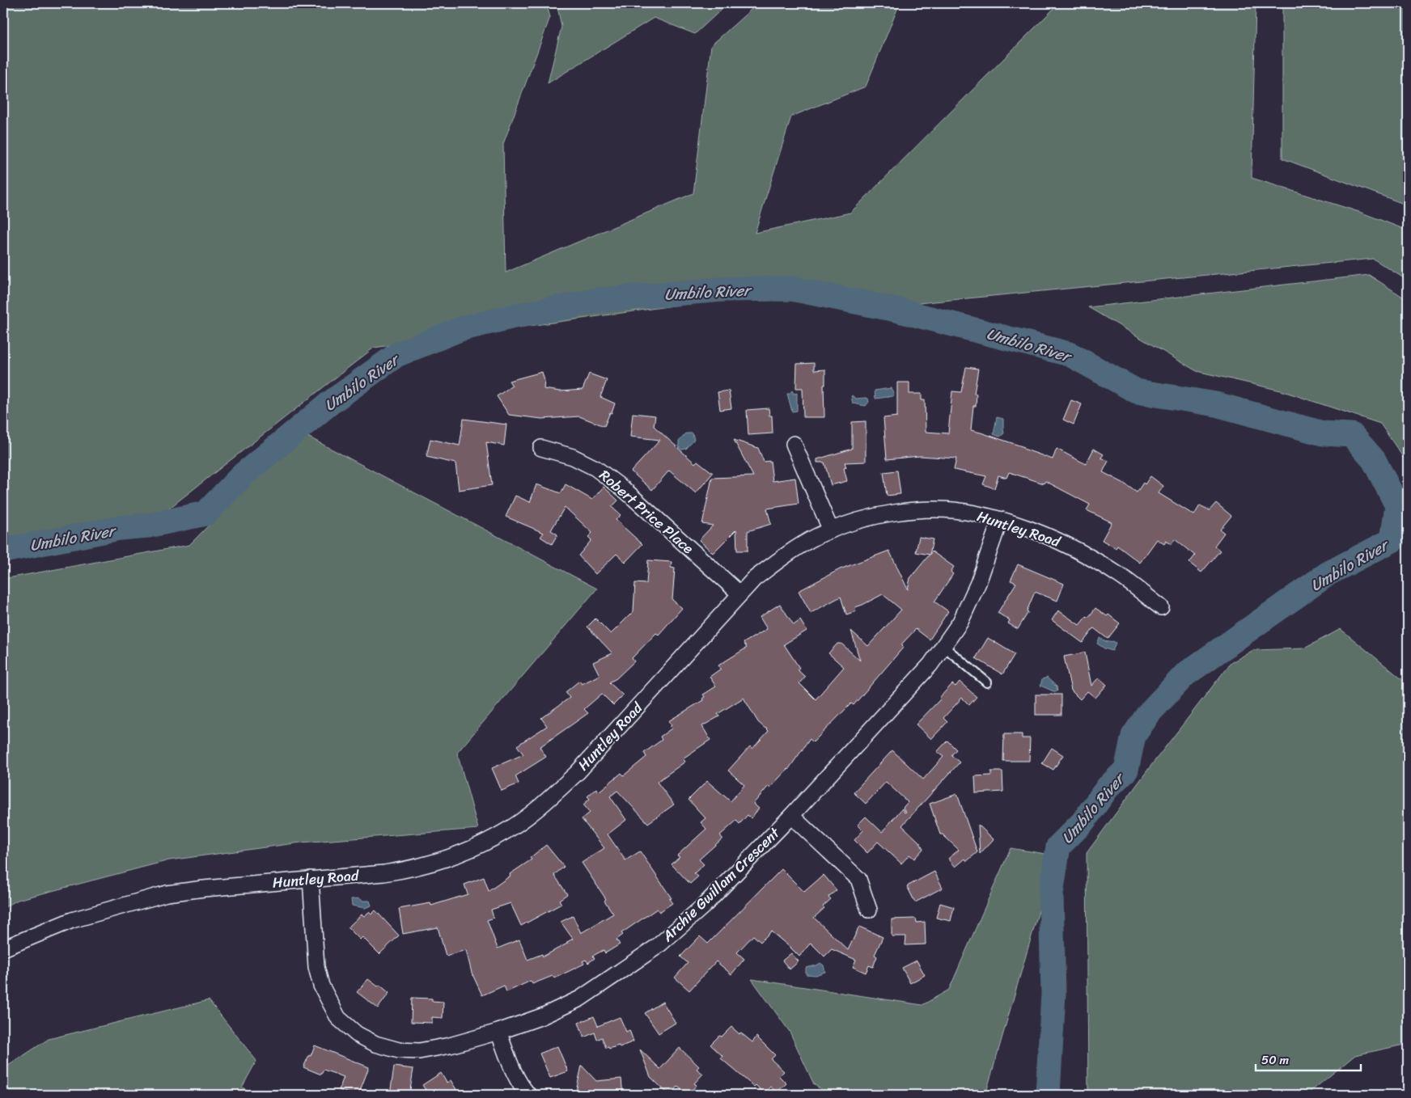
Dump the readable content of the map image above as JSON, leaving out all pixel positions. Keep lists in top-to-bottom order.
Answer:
{
  "streets": {
    "street": ["Robert Price Place", "Huntley Road", "Archie Gwillam Crescent"]
  },
  "crossings": [
    ["Robert Price Place", "Huntley Road"],
    ["Huntley Road", "Archie Gwillam Crescent"]
  ],
  "water": ["Umbilo River"],
  "scale_bar": "50 m"
}
